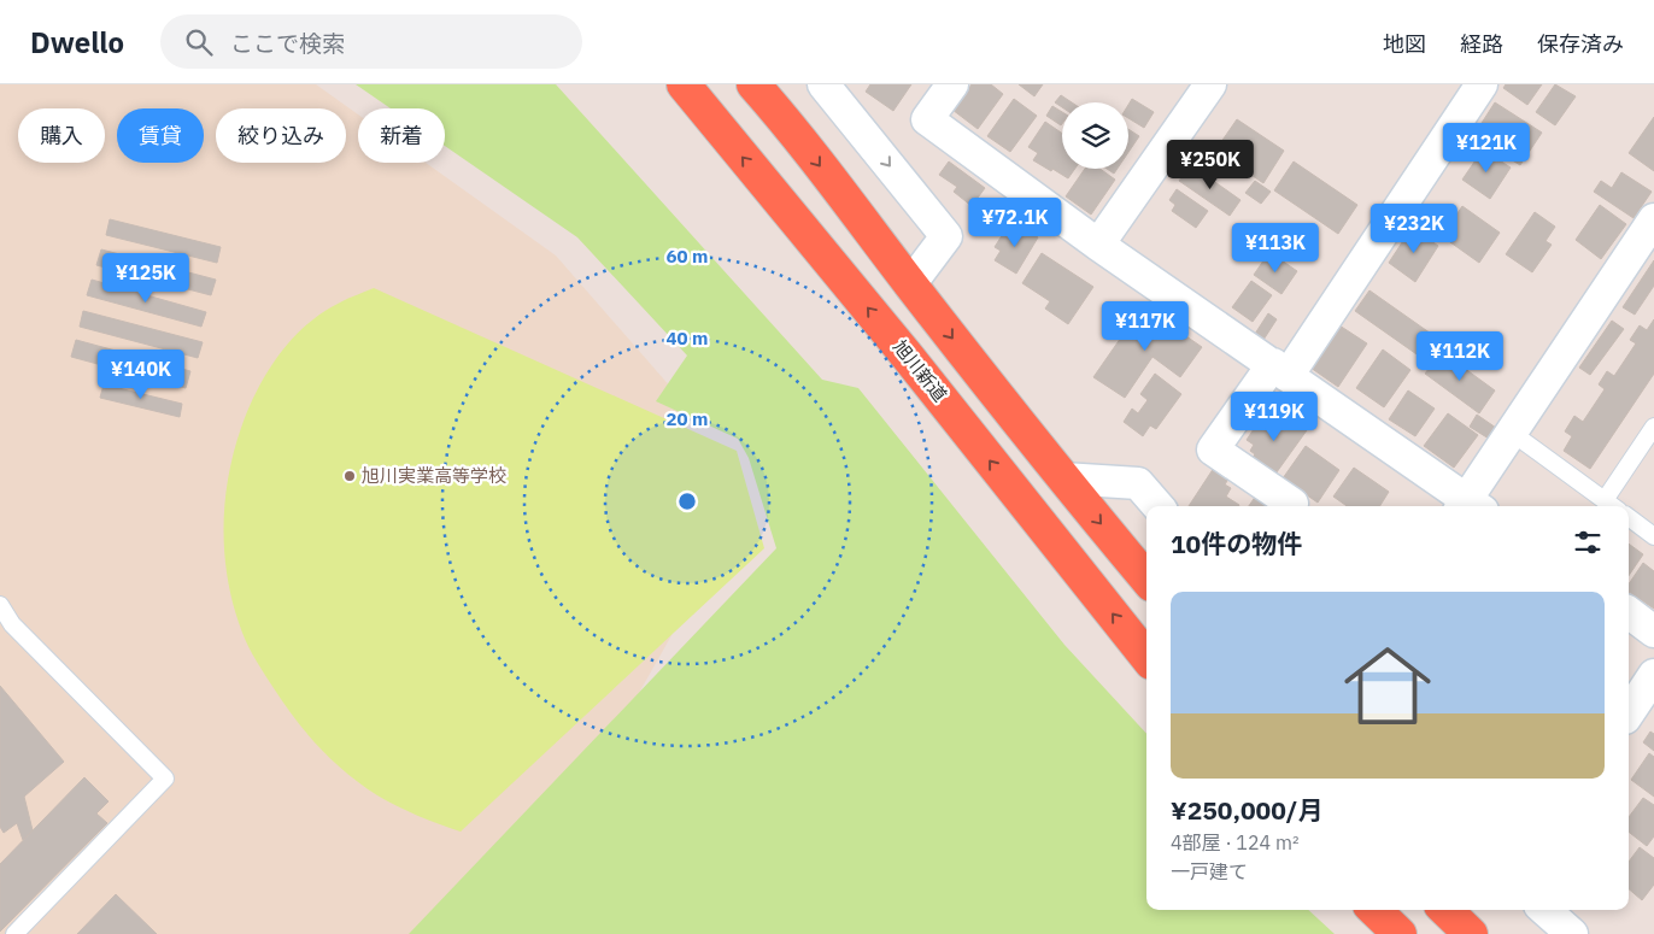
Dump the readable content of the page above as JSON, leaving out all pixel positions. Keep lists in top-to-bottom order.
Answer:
{
  "streets": {
    "highway": ["旭川新道"]
  },
  "places": ["旭川実業高等学校"],
  "page": {
    "header": "Dwello",
    "search": "ここで検索",
    "nav": ["地図", "経路", "保存済み"],
    "chip": [
      "購入",
      "賃貸",
      "絞り込み",
      "新着"
    ],
    "price": [
      "¥121K",
      "¥250K",
      "¥72.1K",
      "¥232K",
      "¥113K",
      "¥125K",
      "¥117K",
      "¥112K",
      "¥140K",
      "¥119K"
    ],
    "heading": "10件の物件",
    "list": [
      {
        "name": "¥250,000/月",
        "note": "4部屋 · 124 m² · 一戸建て"
      }
    ]
  },
  "rings": ["60 m", "40 m", "20 m"]
}
